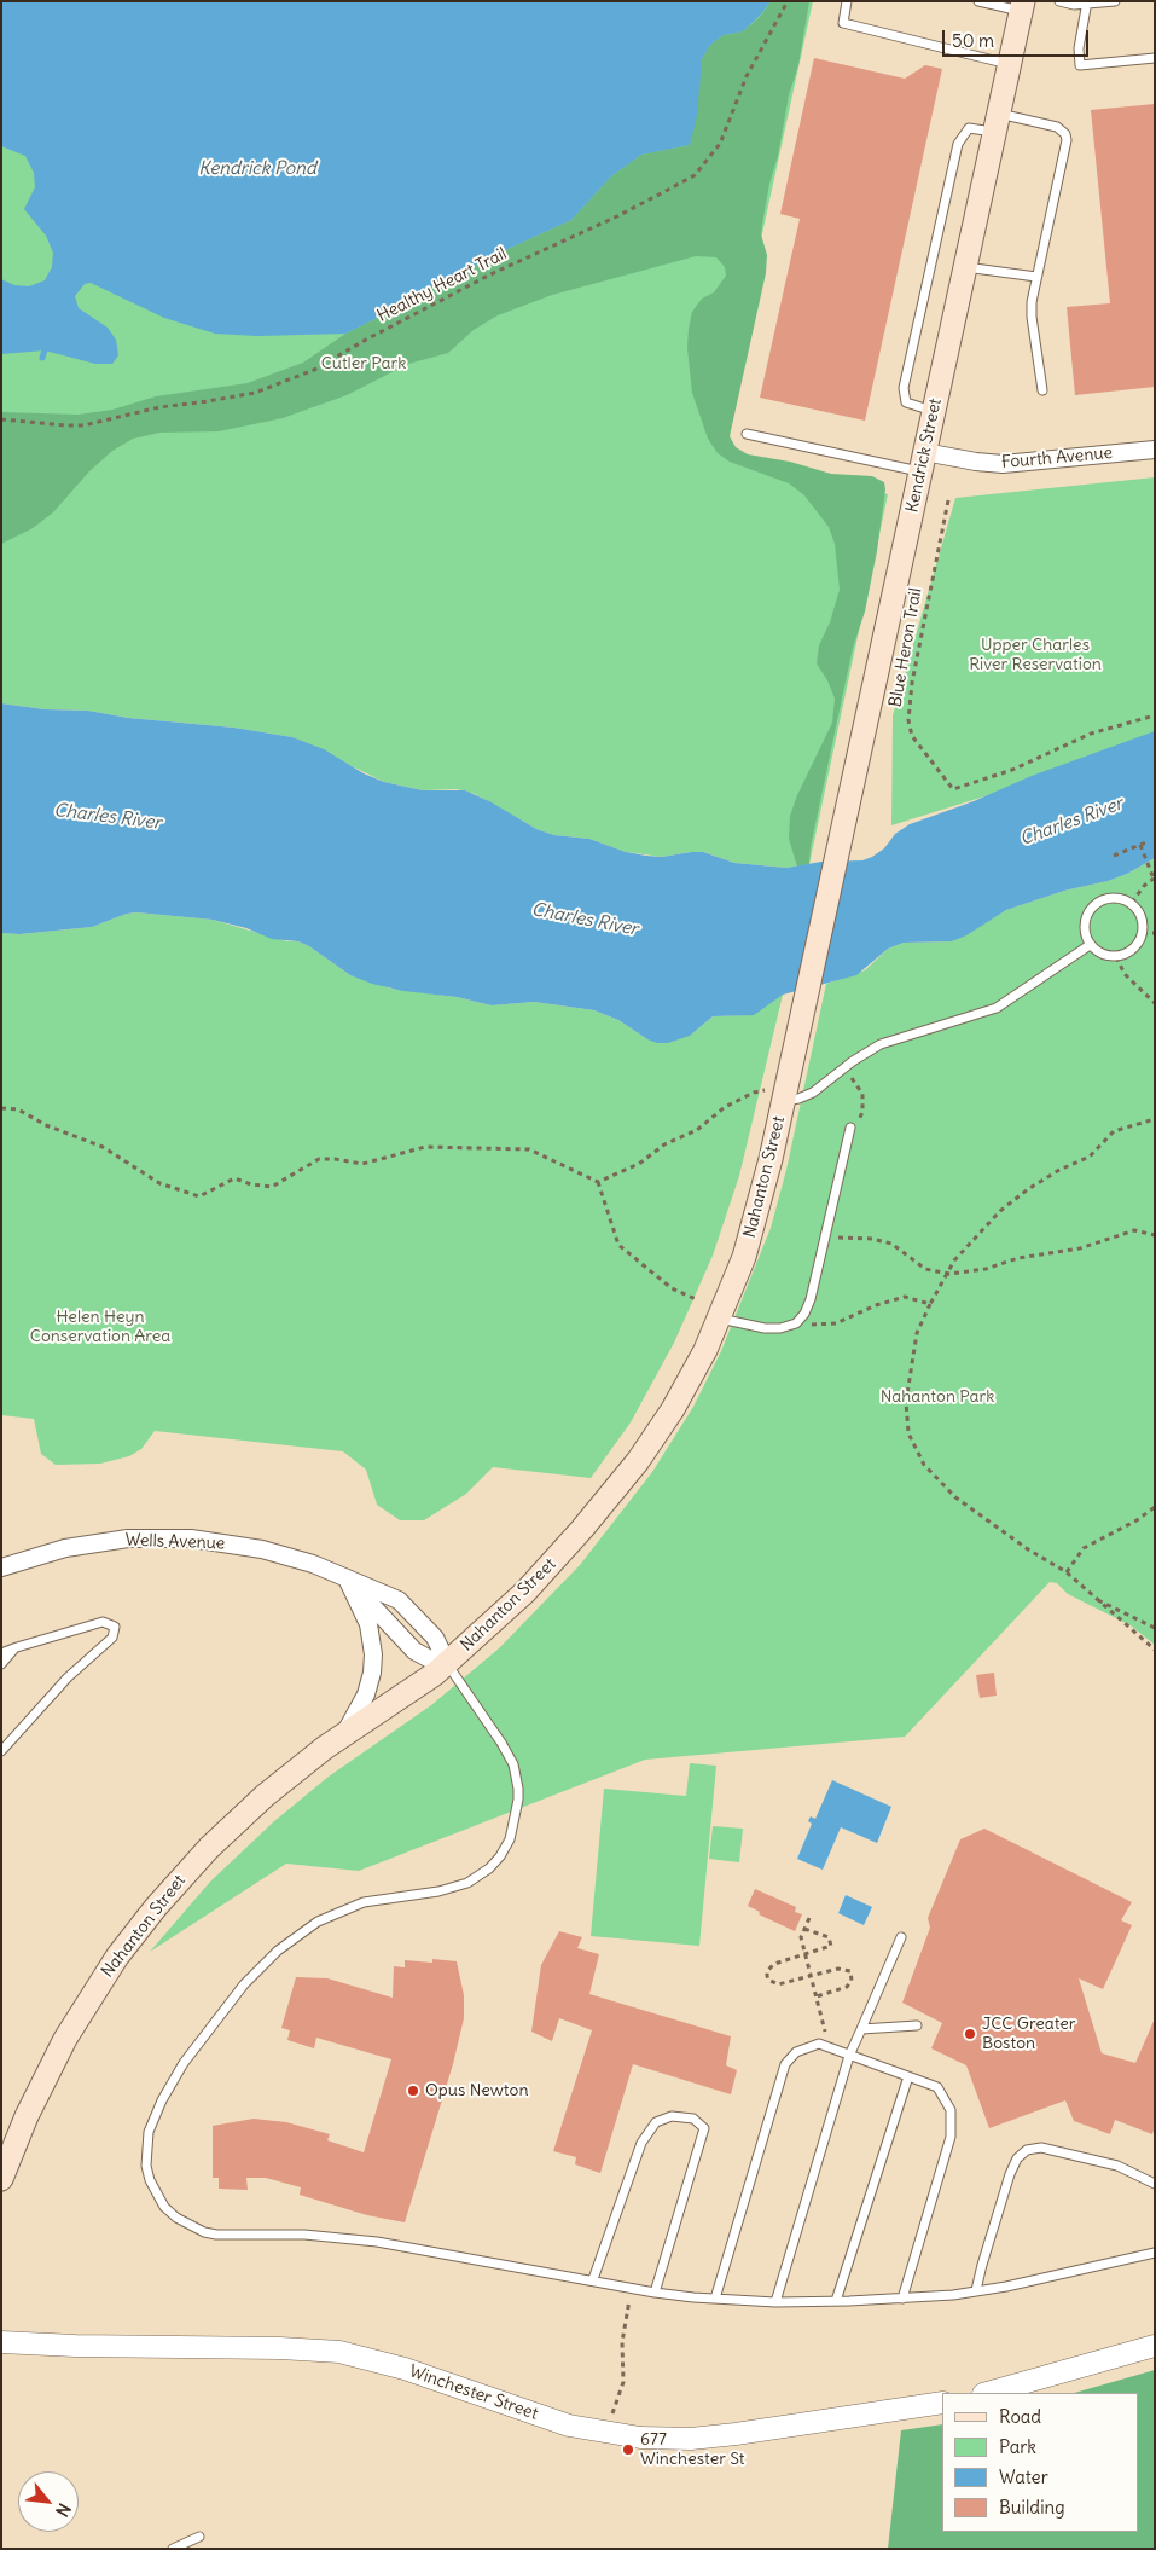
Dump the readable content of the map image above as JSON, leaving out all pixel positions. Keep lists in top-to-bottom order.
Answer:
{
  "streets": {
    "main road": ["Kendrick Street", "Nahanton Street"],
    "street": ["Fourth Avenue", "Wells Avenue", "Winchester Street"],
    "path": ["Healthy Heart Trail", "Blue Heron Trail"]
  },
  "crossings": [
    ["Kendrick Street", "Fourth Avenue"],
    ["Kendrick Street", "Nahanton Street"],
    ["Nahanton Street", "Wells Avenue"]
  ],
  "water": ["Kendrick Pond", "Charles River"],
  "parks": [
    "Cutler Park",
    "Upper Charles River Reservation",
    "Helen Heyn Conservation Area",
    "Nahanton Park"
  ],
  "places": ["JCC Greater Boston", "Opus Newton", "677 Winchester St"],
  "legend": [
    "Road",
    "Park",
    "Water",
    "Building"
  ],
  "scale_bar": "50 m",
  "north": "bottom right"
}
